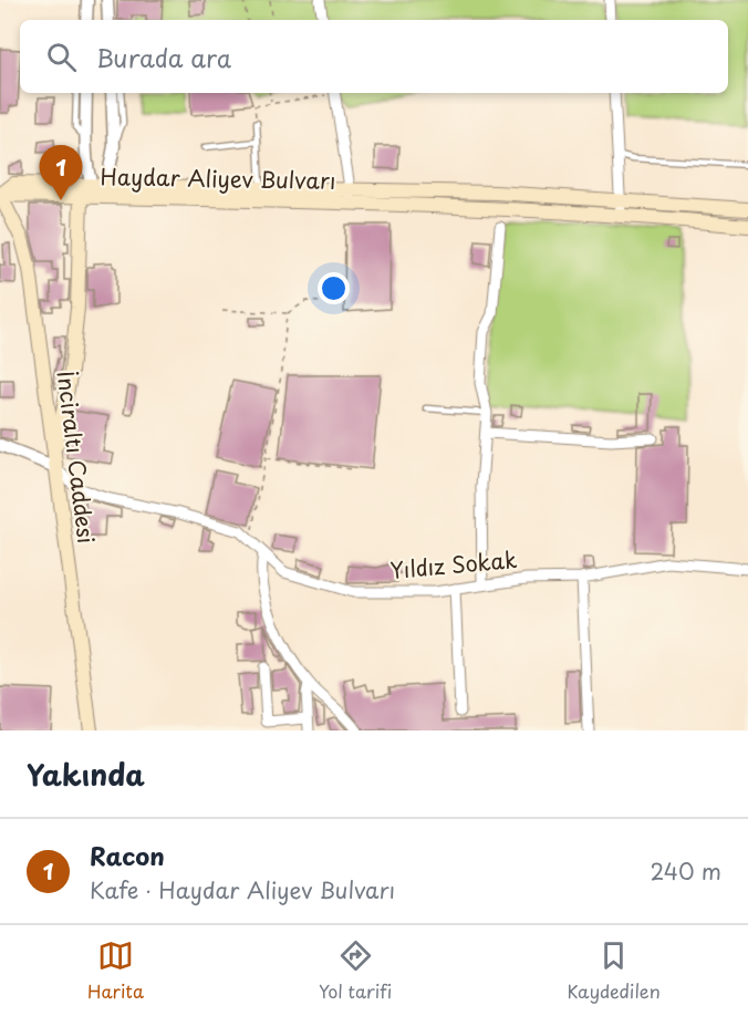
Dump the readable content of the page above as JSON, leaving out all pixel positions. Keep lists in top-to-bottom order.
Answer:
{
  "streets": {
    "main road": ["Haydar Aliyev Bulvarı", "İnciraltı Caddesi"],
    "street": ["Yıldız Sokak"]
  },
  "crossings": [
    ["Haydar Aliyev Bulvarı", "İnciraltı Caddesi"],
    ["İnciraltı Caddesi", "Yıldız Sokak"]
  ],
  "page": {
    "search": "Burada ara",
    "pins": "1",
    "heading": "Yakında",
    "list": [
      {
        "mark": "1",
        "name": "Racon",
        "note": "Kafe · Haydar Aliyev Bulvarı",
        "value": "240 m"
      }
    ],
    "nav": ["Harita", "Yol tarifi", "Kaydedilen"]
  }
}
